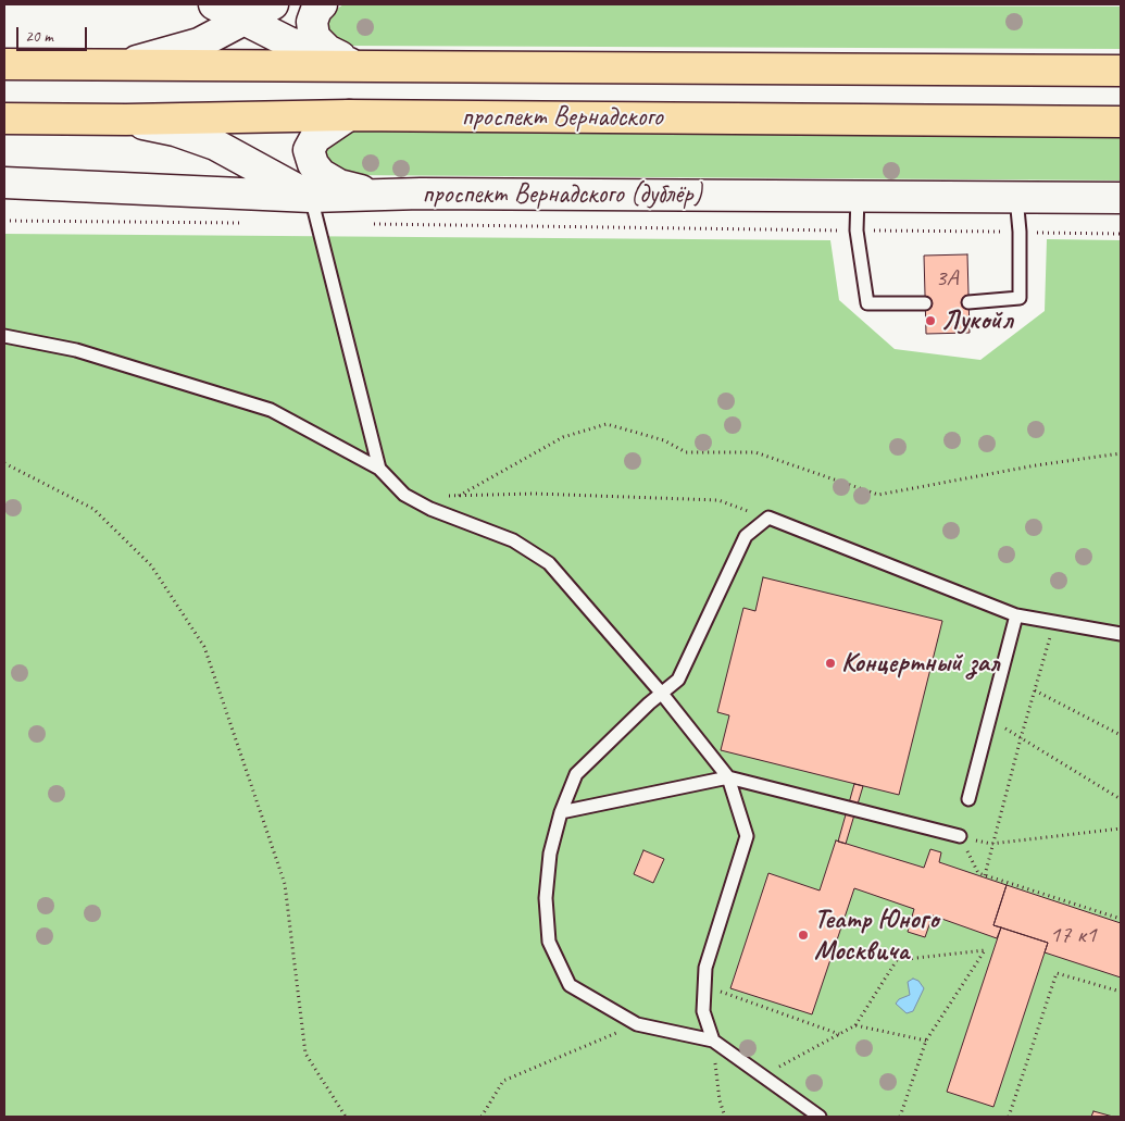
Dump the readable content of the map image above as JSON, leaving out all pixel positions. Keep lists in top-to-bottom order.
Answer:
{
  "streets": {
    "main road": ["проспект Вернадского", "проспект Вернадского (дублёр)"]
  },
  "places": ["Лукойл", "Концертный зал", "Театр Юного Москвича"],
  "house_numbers": ["3А", "17 к1"],
  "scale_bar": "20 m"
}
